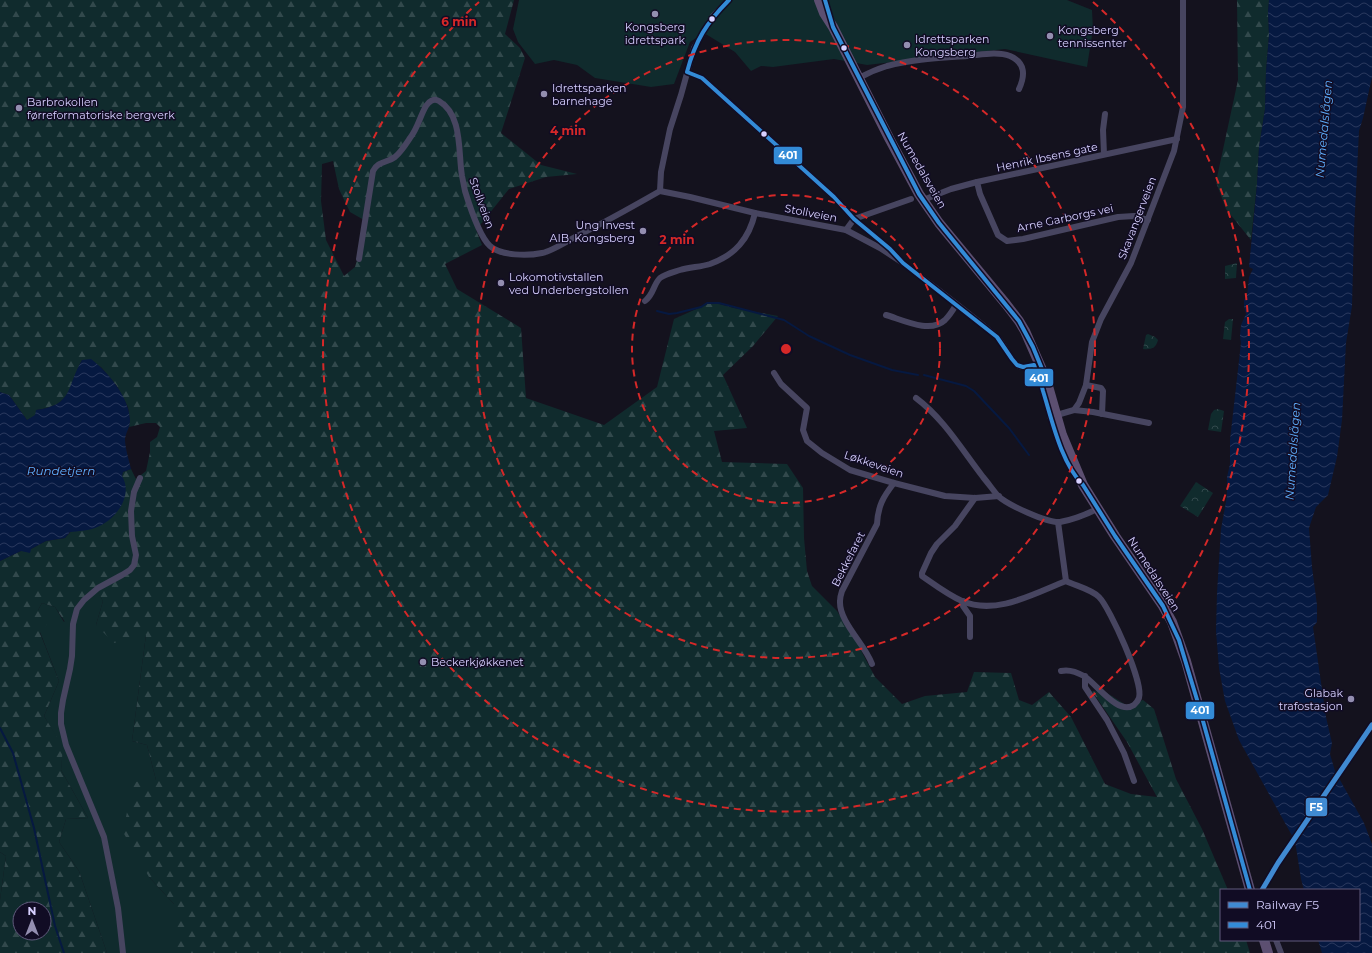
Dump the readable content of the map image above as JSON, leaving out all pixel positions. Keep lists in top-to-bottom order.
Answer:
{
  "streets": {
    "main road": ["Numedalsveien"],
    "street": [
      "Henrik Ibsens gate",
      "Stollveien",
      "Arne Garborgs vei",
      "Skavangerveien",
      "Løkkeveien",
      "Bekkefaret"
    ]
  },
  "crossings": [
    ["Henrik Ibsens gate", "Numedalsveien"],
    ["Henrik Ibsens gate", "Arne Garborgs vei"],
    ["Henrik Ibsens gate", "Skavangerveien"],
    ["Arne Garborgs vei", "Skavangerveien"],
    ["Løkkeveien", "Bekkefaret"]
  ],
  "water": ["Numedalslågen", "Rundetjern"],
  "places": [
    "Kongsberg idrettspark",
    "Kongsberg tennissenter",
    "Idrettsparken Kongsberg",
    "Idrettsparken barnehage",
    "Barbrokollen førreformatoriske bergverk",
    "Ung Invest AIB, Kongsberg",
    "Lokomotivstallen ved Underbergstollen",
    "Beckerkjøkkenet",
    "Glabak trafostasjon"
  ],
  "lines": ["transit line 401", "rail line F5"],
  "legend": ["Railway F5", "401"],
  "north": "top",
  "rings": ["6 min", "4 min", "2 min"]
}
